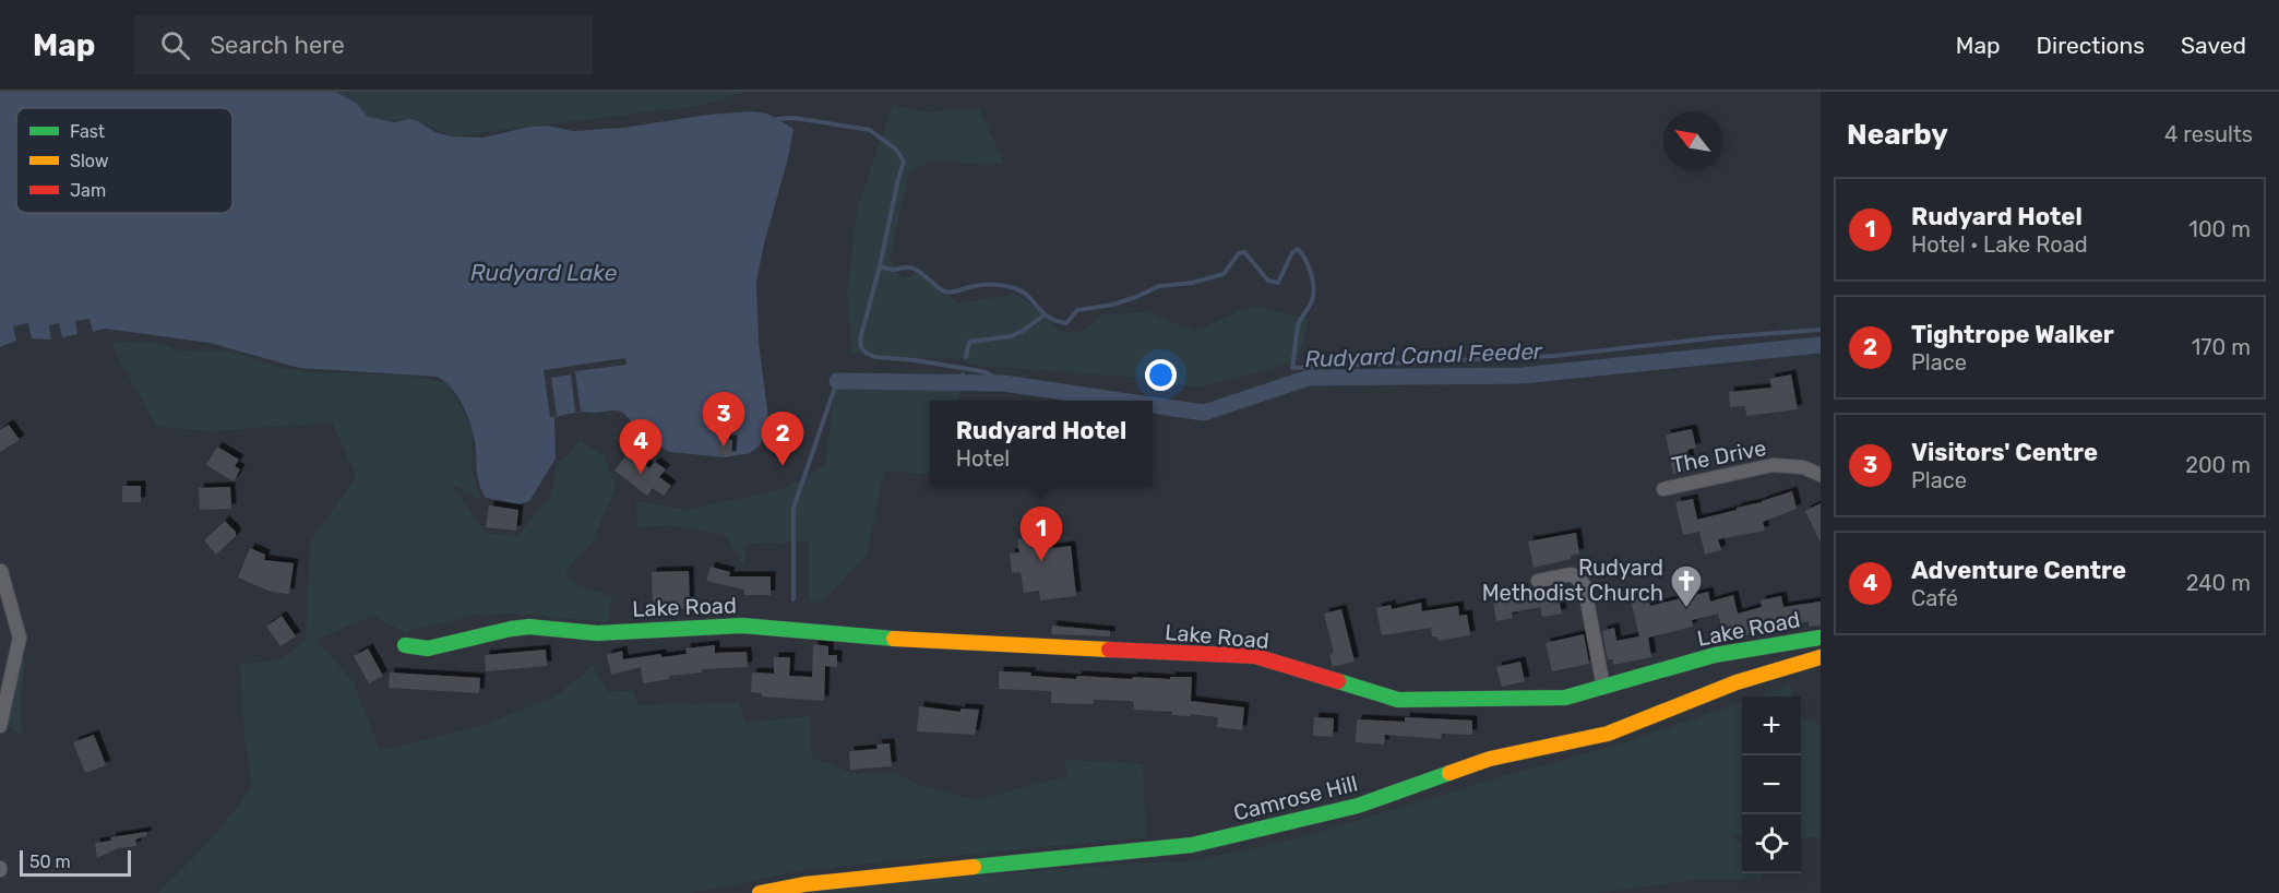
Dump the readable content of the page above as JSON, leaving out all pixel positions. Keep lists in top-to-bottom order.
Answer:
{
  "streets": {
    "street": ["The Drive", "Lake Road", "Camrose Hill"]
  },
  "water": ["Rudyard Lake", "Rudyard Canal Feeder"],
  "places": {
    "church": ["Rudyard Methodist Church"]
  },
  "legend": ["Fast", "Slow", "Jam"],
  "scale_bar": "50 m",
  "north": "top left",
  "page": {
    "header": "Map",
    "search": "Search here",
    "nav": ["Map", "Directions", "Saved"],
    "heading": ["Nearby", "4 results"],
    "list": [
      {
        "mark": "1",
        "name": "Rudyard Hotel",
        "note": "Hotel · Lake Road",
        "value": "100 m"
      },
      {
        "mark": "2",
        "name": "Tightrope Walker",
        "note": "Place",
        "value": "170 m"
      },
      {
        "mark": "3",
        "name": "Visitors' Centre",
        "note": "Place",
        "value": "200 m"
      },
      {
        "mark": "4",
        "name": "Adventure Centre",
        "note": "Café",
        "value": "240 m"
      }
    ],
    "pins": [
      "3",
      "2",
      "4",
      "1"
    ],
    "popup": ["Rudyard Hotel", "Hotel"],
    "map_buttons": ["+", "−"],
    "scale": "50 m"
  }
}
